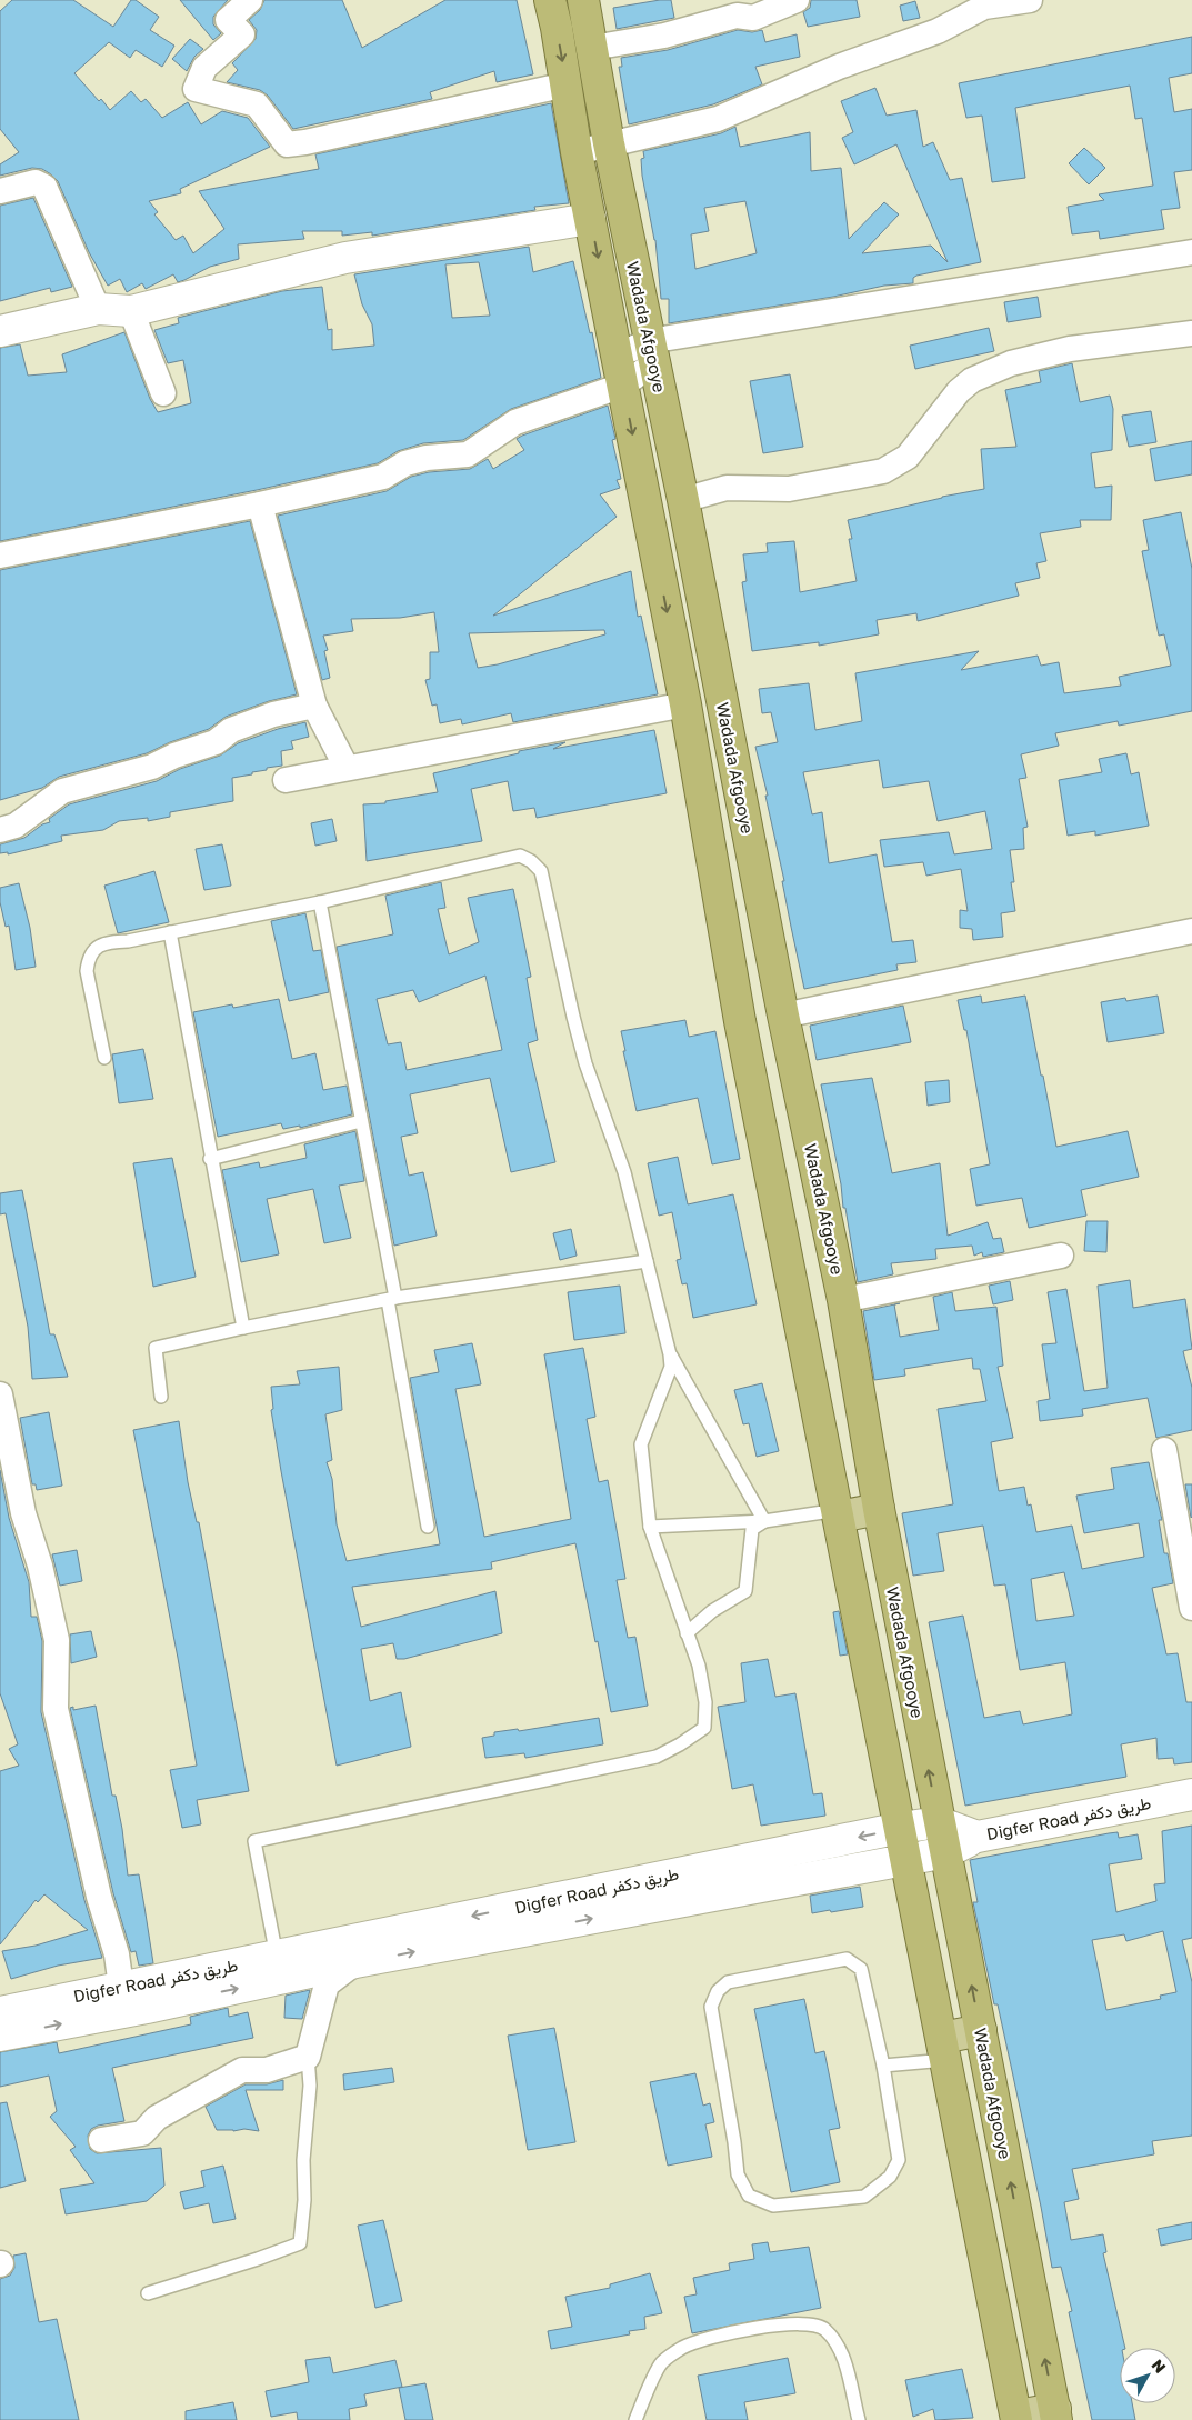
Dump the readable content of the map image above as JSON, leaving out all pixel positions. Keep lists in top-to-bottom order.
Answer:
{
  "streets": {
    "highway": ["Wadada Afgooye"],
    "street": ["Digfer Road طريق دكفر"]
  },
  "crossings": [
    ["Wadada Afgooye", "Digfer Road طريق دكفر"]
  ],
  "north": "top right"
}
